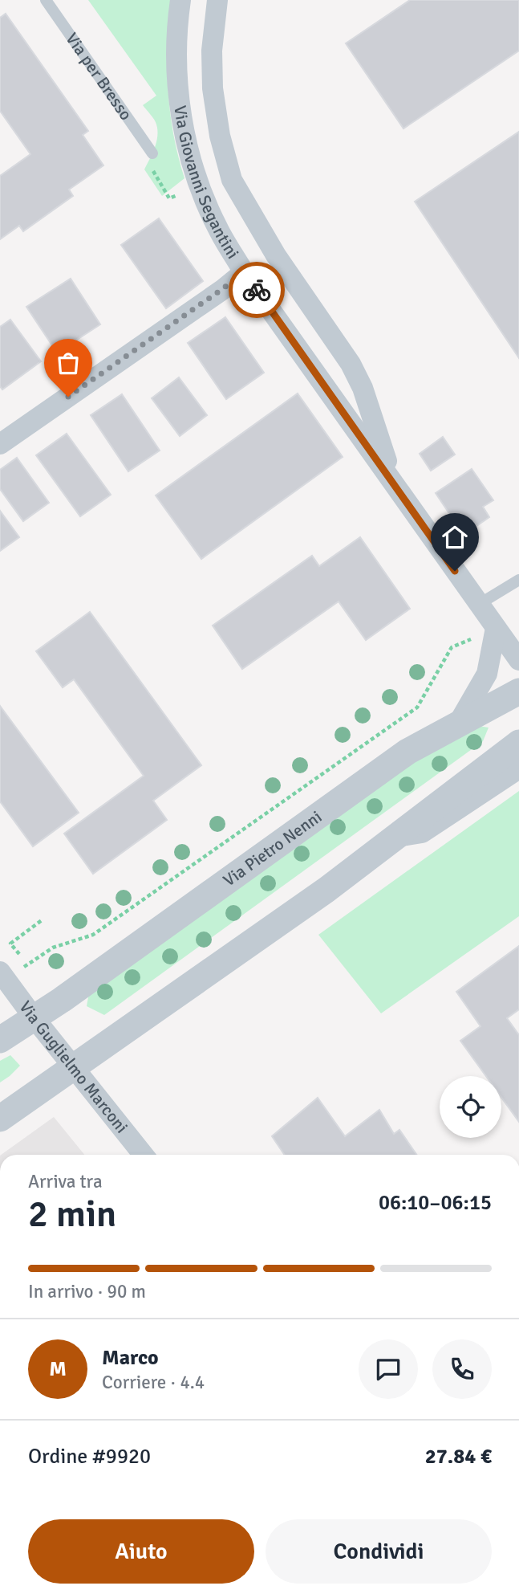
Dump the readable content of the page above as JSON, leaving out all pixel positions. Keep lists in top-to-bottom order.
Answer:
{
  "streets": {
    "street": ["Via Giovanni Segantini", "Via Pietro Nenni", "Via Guglielmo Marconi"],
    "lane": ["Via per Bresso"]
  },
  "crossings": [
    ["Via Pietro Nenni", "Via Guglielmo Marconi"]
  ],
  "page": {
    "heading": ["2 min", "Arriva tra", "06:10–06:15"],
    "panel": [
      "Marco",
      "Corriere · 4.4",
      "Ordine #9920",
      "27.84 €"
    ],
    "bar": "In arrivo · 90 m",
    "round": "M",
    "buttons": ["Aiuto", "Condividi"]
  }
}
